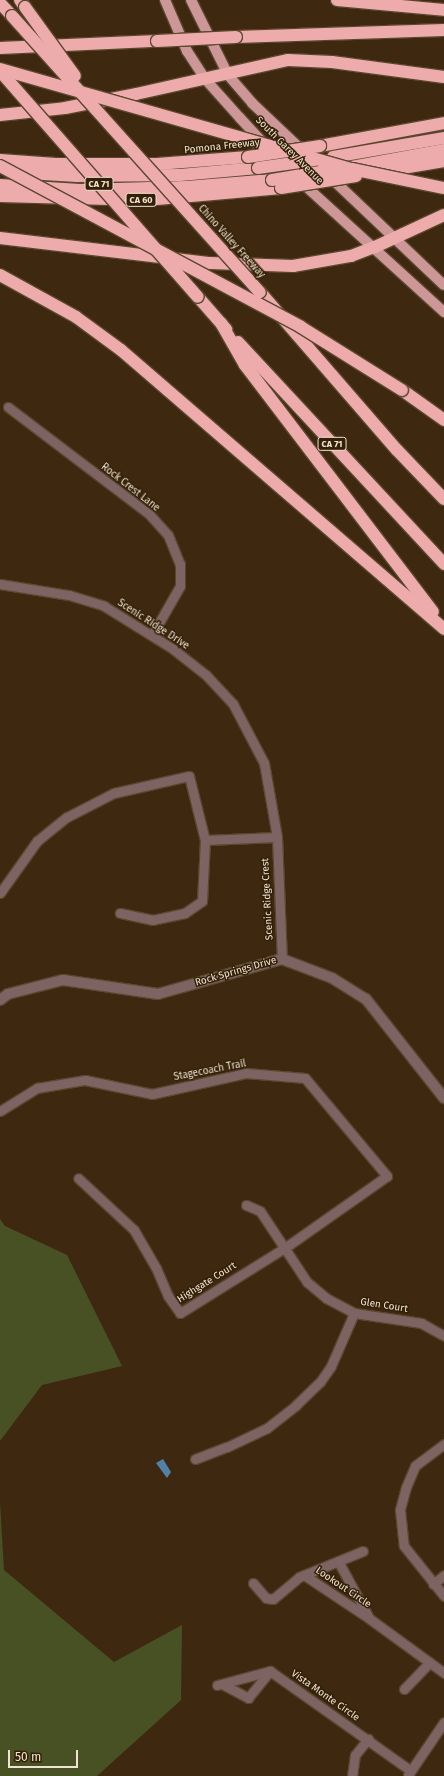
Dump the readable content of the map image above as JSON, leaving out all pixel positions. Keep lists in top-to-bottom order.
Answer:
{
  "streets": {
    "highway": [
      "Pomona Freeway",
      "CA 71",
      "CA 60",
      "Chino Valley Freeway"
    ],
    "main road": ["South Garey Avenue"],
    "street": [
      "Rock Crest Lane",
      "Scenic Ridge Drive",
      "Scenic Ridge Crest",
      "Rock Springs Drive",
      "Stagecoach Trail",
      "Highgate Court",
      "Glen Court",
      "Lookout Circle",
      "Vista Monte Circle"
    ]
  },
  "crossings": [
    ["Rock Crest Lane", "Scenic Ridge Drive"],
    ["Scenic Ridge Drive", "Scenic Ridge Crest"],
    ["Scenic Ridge Crest", "Rock Springs Drive"],
    ["Stagecoach Trail", "Highgate Court"],
    ["Highgate Court", "Glen Court"]
  ],
  "scale_bar": "50 m"
}
